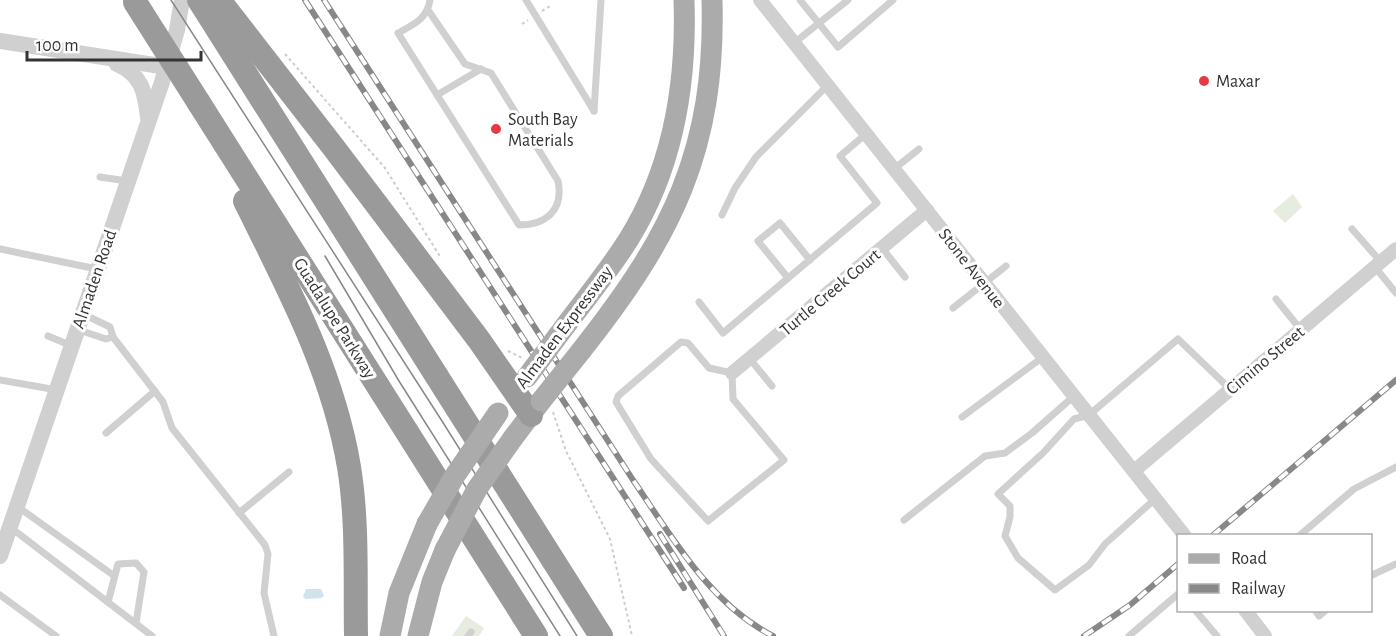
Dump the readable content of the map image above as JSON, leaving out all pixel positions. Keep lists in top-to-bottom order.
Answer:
{
  "streets": {
    "highway": ["Guadalupe Parkway"],
    "main road": ["Almaden Expressway"],
    "street": [
      "Stone Avenue",
      "Almaden Road",
      "Turtle Creek Court",
      "Cimino Street"
    ]
  },
  "crossings": [
    ["Stone Avenue", "Turtle Creek Court"],
    ["Stone Avenue", "Cimino Street"]
  ],
  "places": ["Maxar", "South Bay Materials"],
  "legend": ["Road", "Railway"],
  "scale_bar": "100 m"
}
